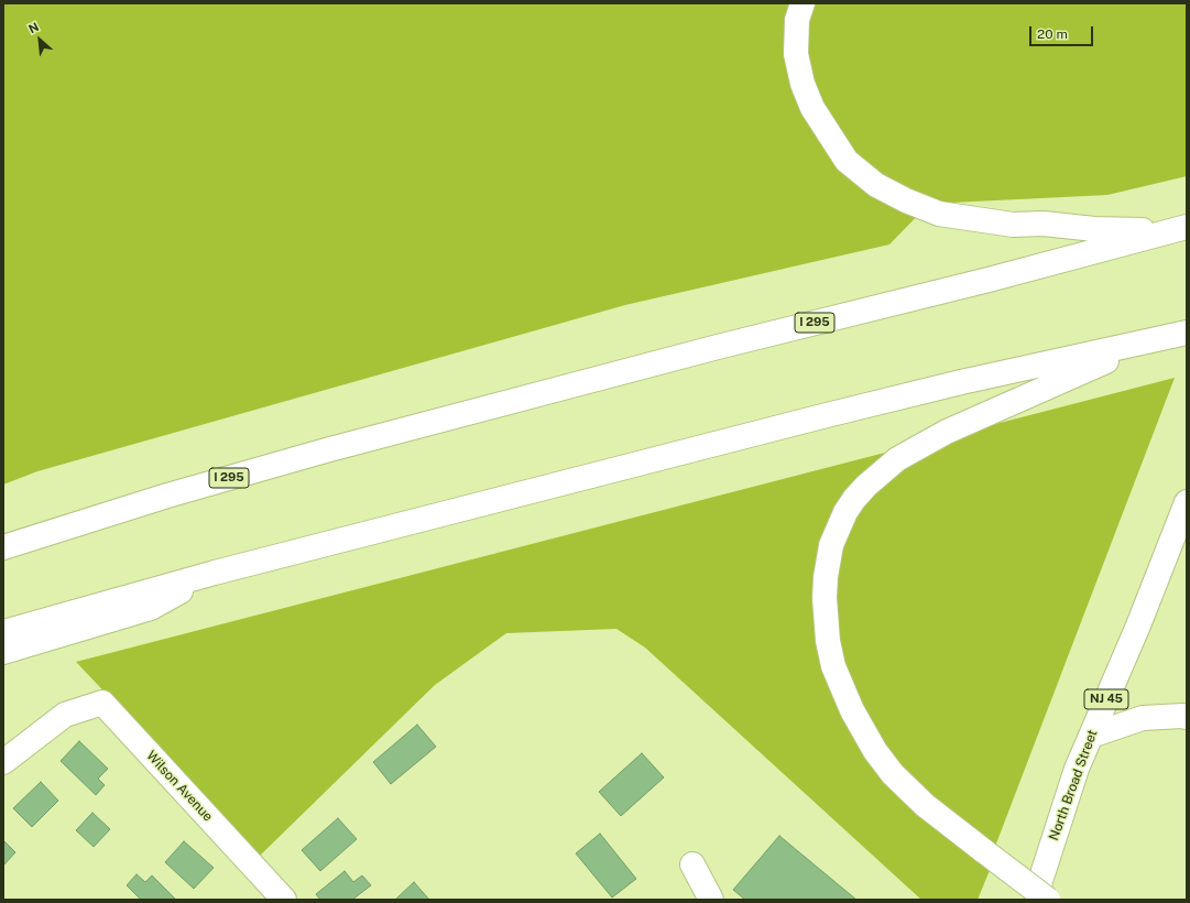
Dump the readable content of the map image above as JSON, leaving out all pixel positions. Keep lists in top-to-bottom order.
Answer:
{
  "streets": {
    "main road": [
      "I 295",
      "NJ 45",
      "North Broad Street",
      "Wilson Avenue"
    ]
  },
  "scale_bar": "20 m",
  "north": "top left"
}
